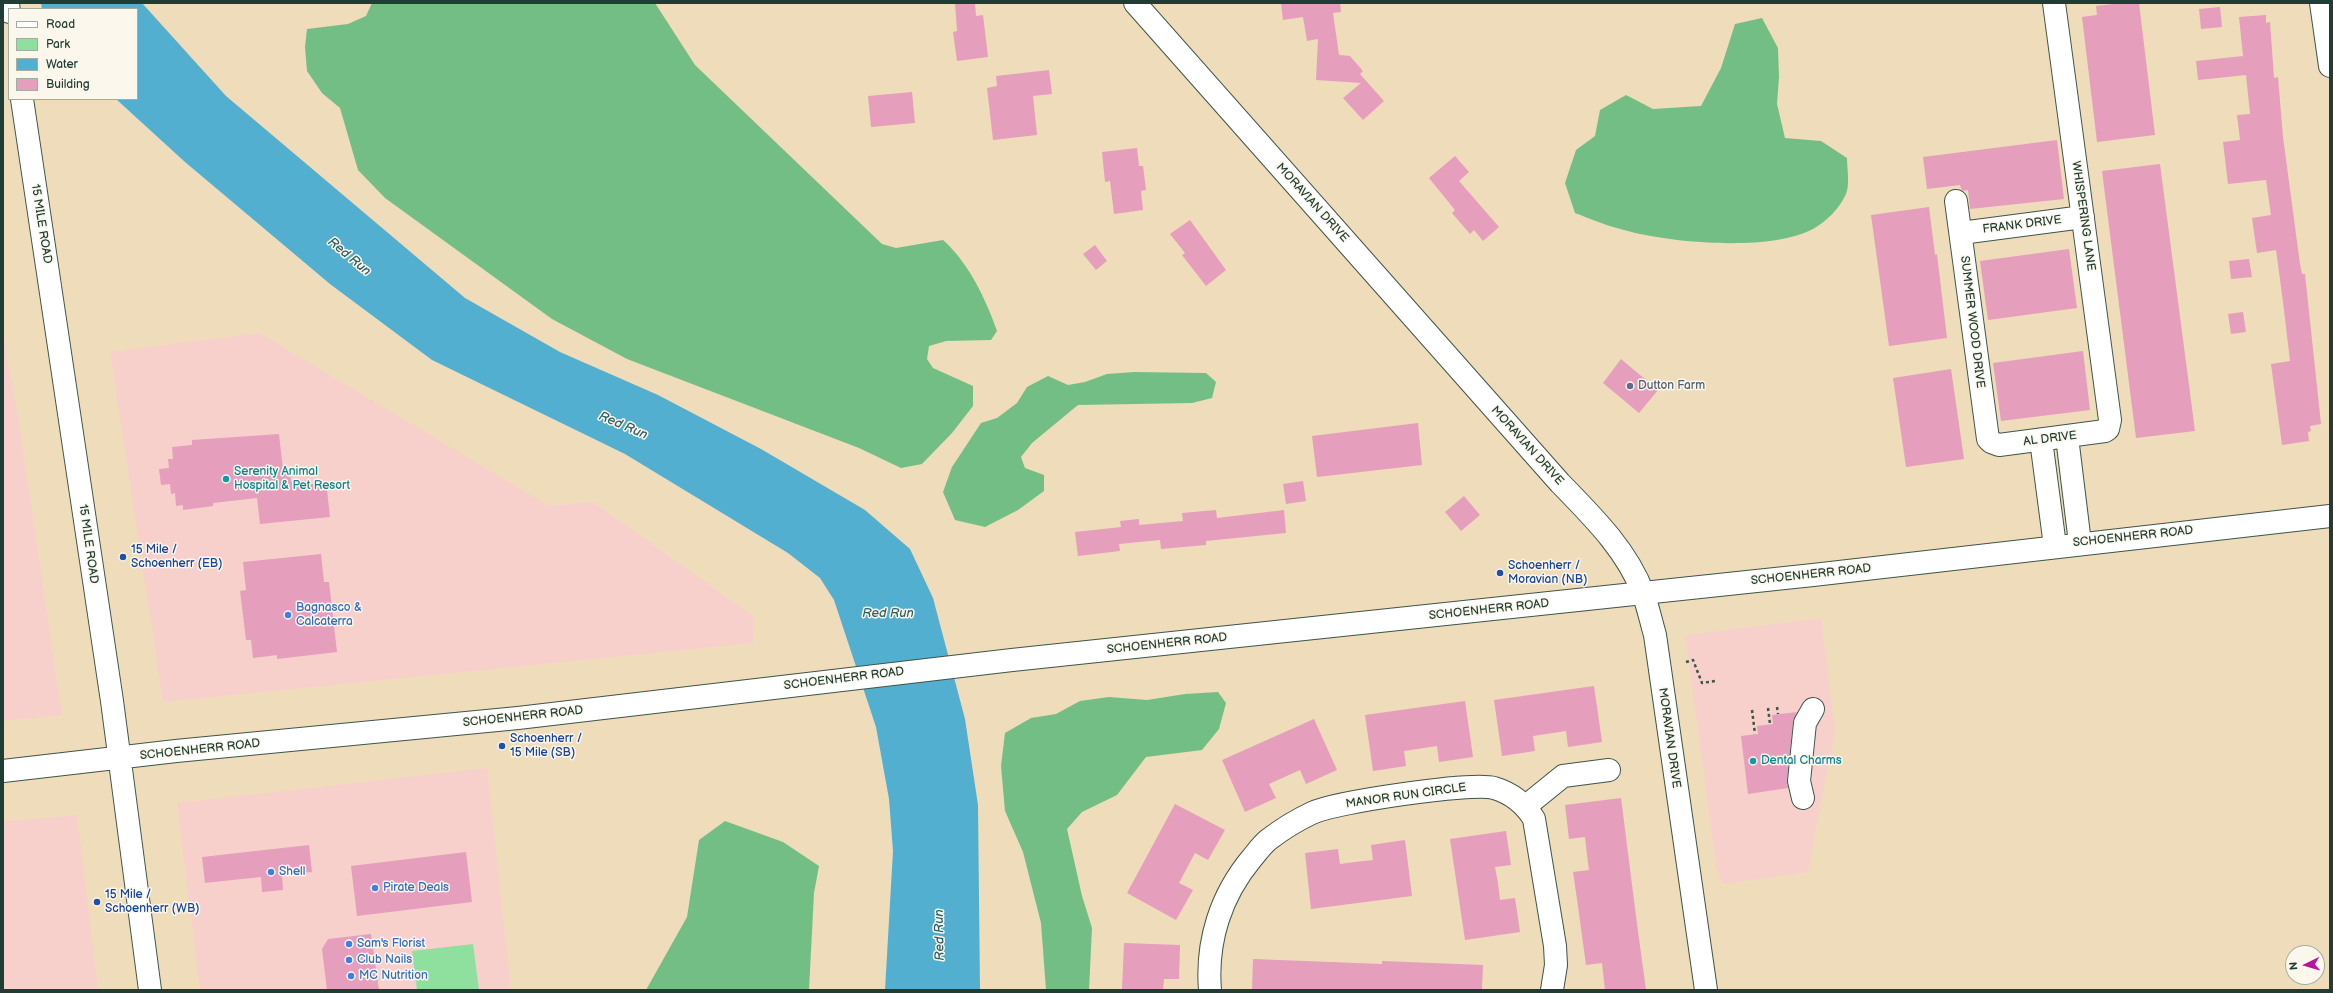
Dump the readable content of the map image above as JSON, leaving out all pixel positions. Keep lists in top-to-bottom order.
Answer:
{
  "streets": {
    "main road": [
      "MORAVIAN DRIVE",
      "WHISPERING LANE",
      "15 MILE ROAD",
      "FRANK DRIVE",
      "SUMMER WOOD DRIVE",
      "AL DRIVE",
      "SCHOENHERR ROAD",
      "MANOR RUN CIRCLE"
    ]
  },
  "crossings": [
    ["MORAVIAN DRIVE", "SCHOENHERR ROAD"],
    ["WHISPERING LANE", "FRANK DRIVE"],
    ["WHISPERING LANE", "AL DRIVE"],
    ["15 MILE ROAD", "SCHOENHERR ROAD"],
    ["FRANK DRIVE", "SUMMER WOOD DRIVE"],
    ["SUMMER WOOD DRIVE", "AL DRIVE"]
  ],
  "water": ["Red Run"],
  "places": [
    "Dutton Farm",
    "Serenity Animal Hospital & Pet Resort",
    "15 Mile / Schoenherr (EB)",
    "Schoenherr / Moravian (NB)",
    "Bagnasco & Calcaterra",
    "Schoenherr / 15 Mile (SB)",
    "Dental Charms",
    "Shell",
    "Pirate Deals",
    "15 Mile / Schoenherr (WB)",
    "Sam's Florist",
    "Club Nails",
    "MC Nutrition"
  ],
  "legend": [
    "Road",
    "Park",
    "Water",
    "Building"
  ],
  "north": "left"
}
